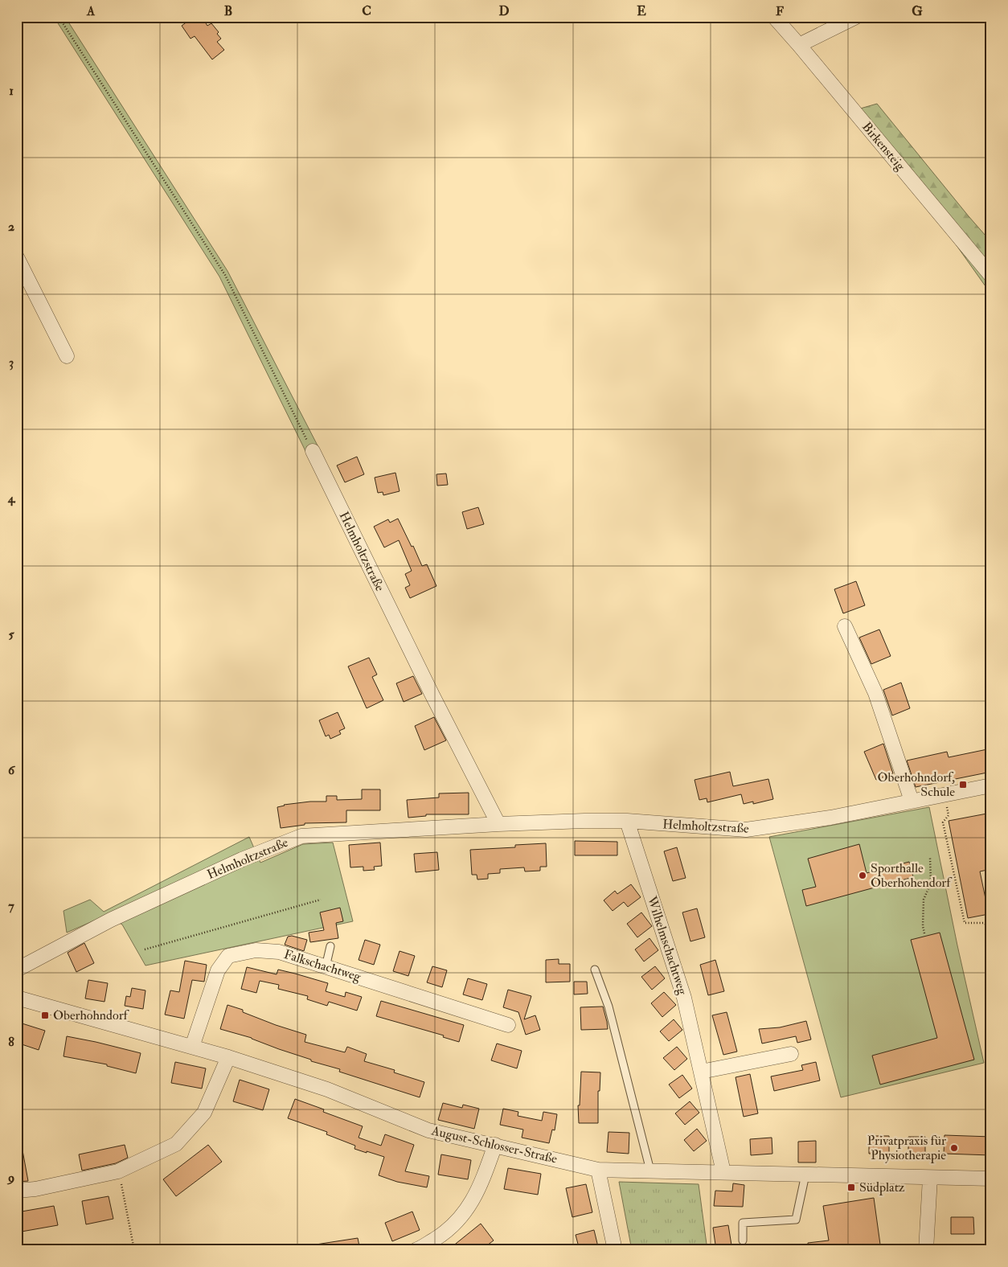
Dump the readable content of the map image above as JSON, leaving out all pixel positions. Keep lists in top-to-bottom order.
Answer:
{
  "streets": {
    "street": [
      "Birkensteig",
      "Helmholtzstraße",
      "Wilhelmschachtweg",
      "Falkschachtweg",
      "August-Schlosser-Straße"
    ]
  },
  "crossings": [
    ["Helmholtzstraße", "Wilhelmschachtweg"],
    ["Wilhelmschachtweg", "August-Schlosser-Straße"],
    ["Falkschachtweg", "August-Schlosser-Straße"]
  ],
  "places": {
    "transit": ["Oberhohndorf, Schule", "Oberhohndorf", "Südplatz"],
    "other": ["Sporthalle Oberhohendorf", "Privatpraxis für Physiotherapie"]
  },
  "grid": {
    "columns": [
      "A",
      "B",
      "C",
      "D",
      "E",
      "F",
      "G"
    ],
    "rows": [
      "1",
      "2",
      "3",
      "4",
      "5",
      "6",
      "7",
      "8",
      "9"
    ]
  }
}
